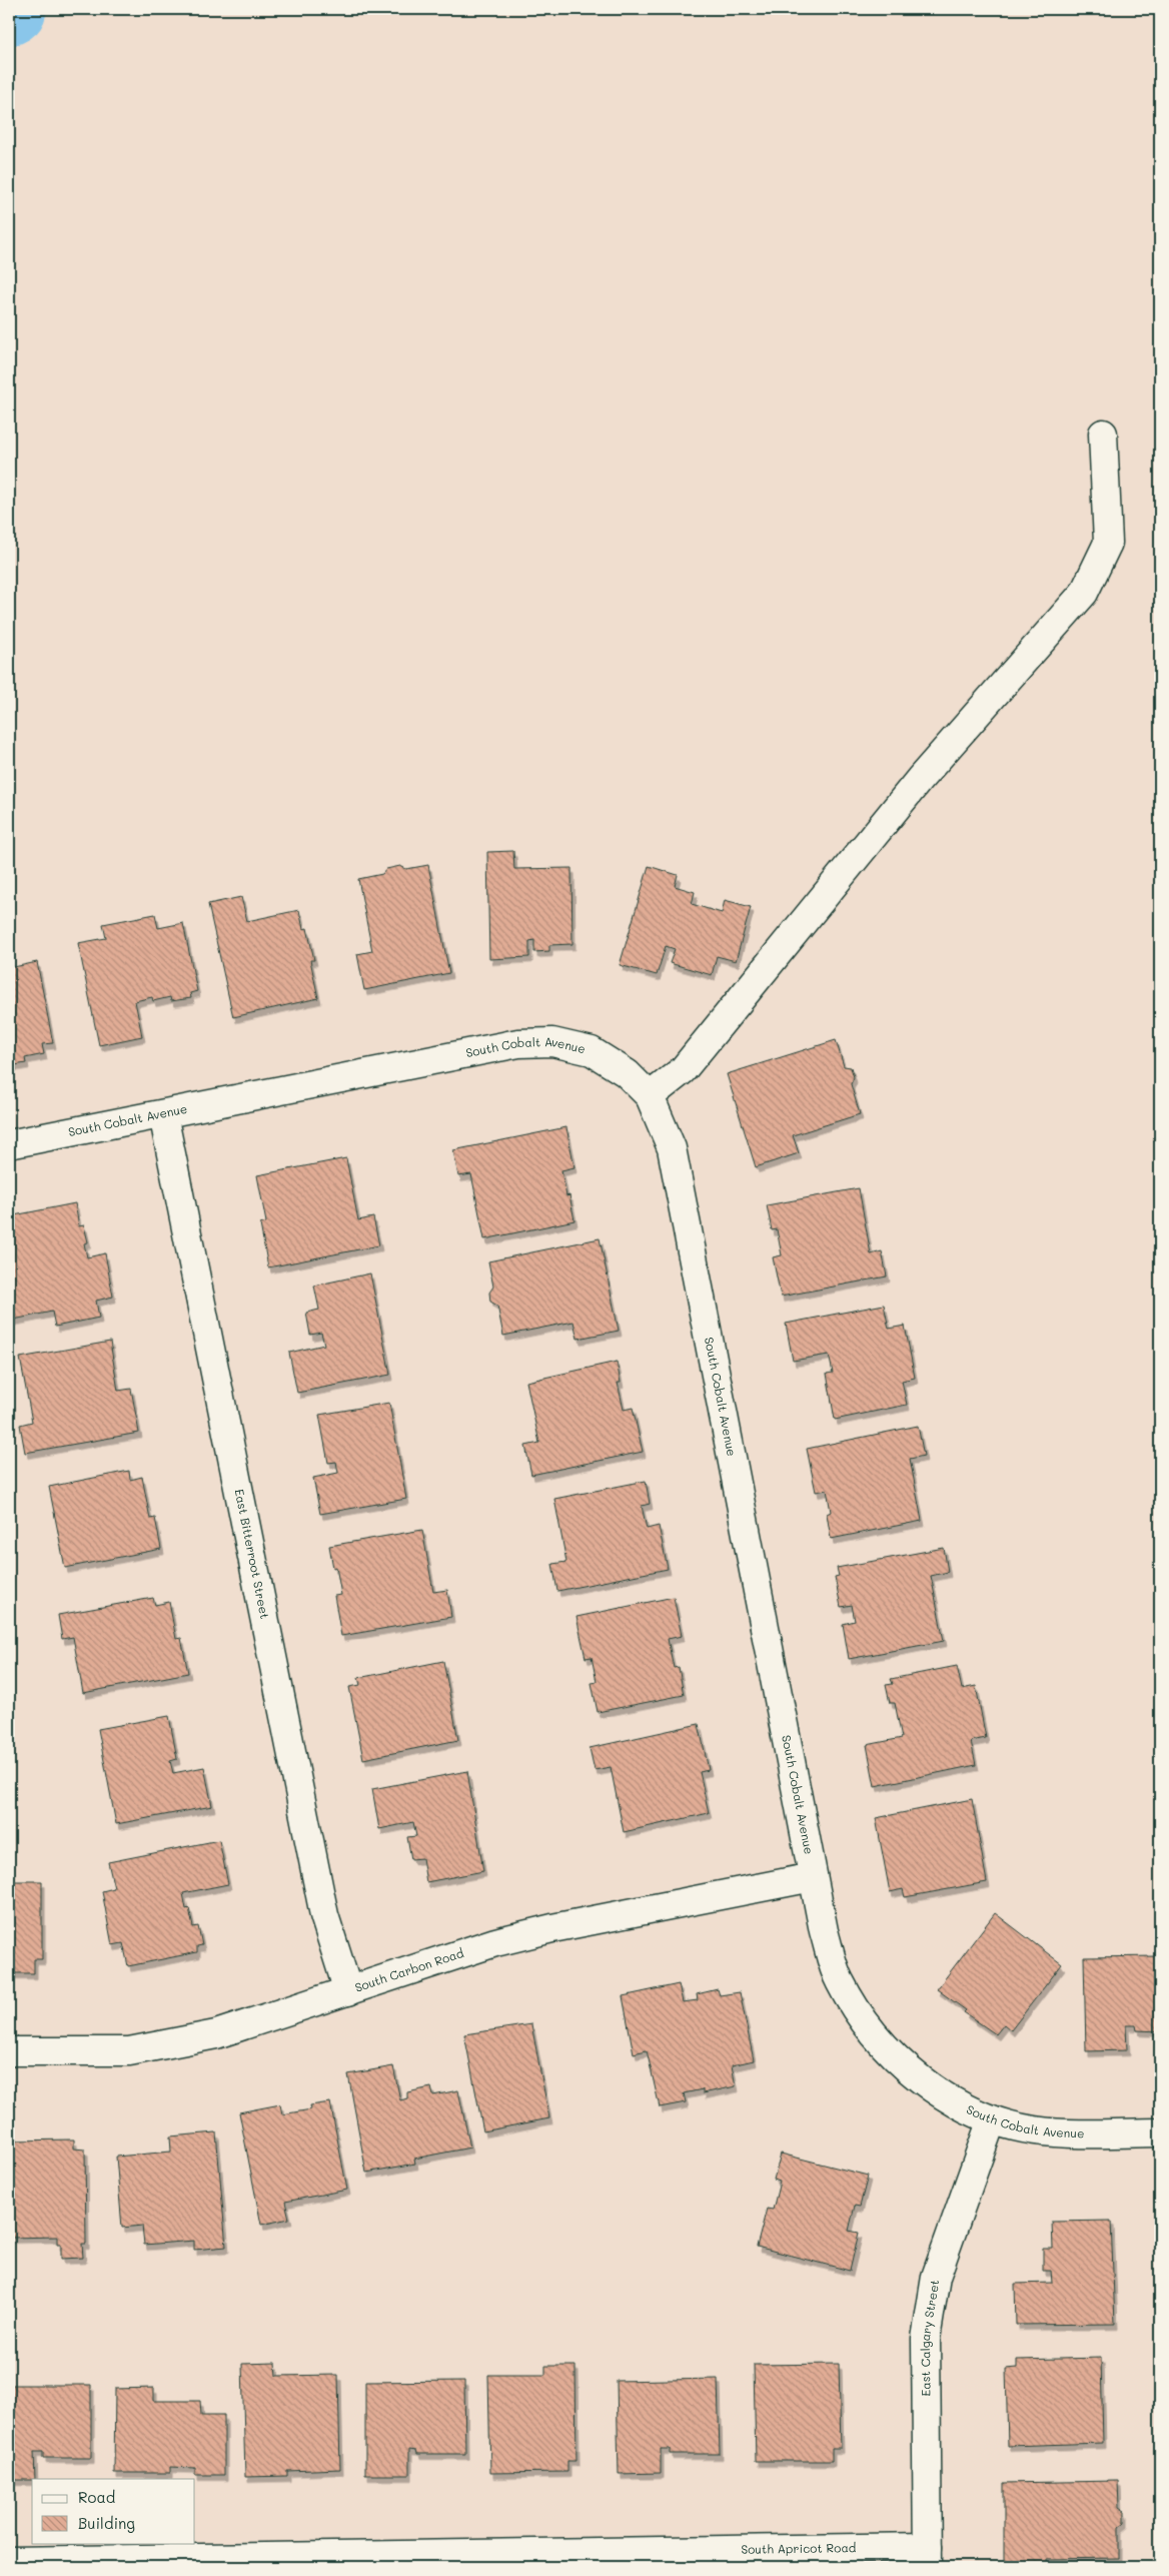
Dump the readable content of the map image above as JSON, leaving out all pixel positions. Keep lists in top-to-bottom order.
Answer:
{
  "streets": {
    "street": [
      "South Cobalt Avenue",
      "East Bitterroot Street",
      "South Carbon Road",
      "East Calgary Street",
      "South Apricot Road"
    ]
  },
  "crossings": [
    ["South Cobalt Avenue", "East Bitterroot Street"],
    ["South Cobalt Avenue", "South Carbon Road"],
    ["South Cobalt Avenue", "East Calgary Street"],
    ["East Bitterroot Street", "South Carbon Road"],
    ["East Calgary Street", "South Apricot Road"]
  ],
  "legend": ["Road", "Building"]
}
